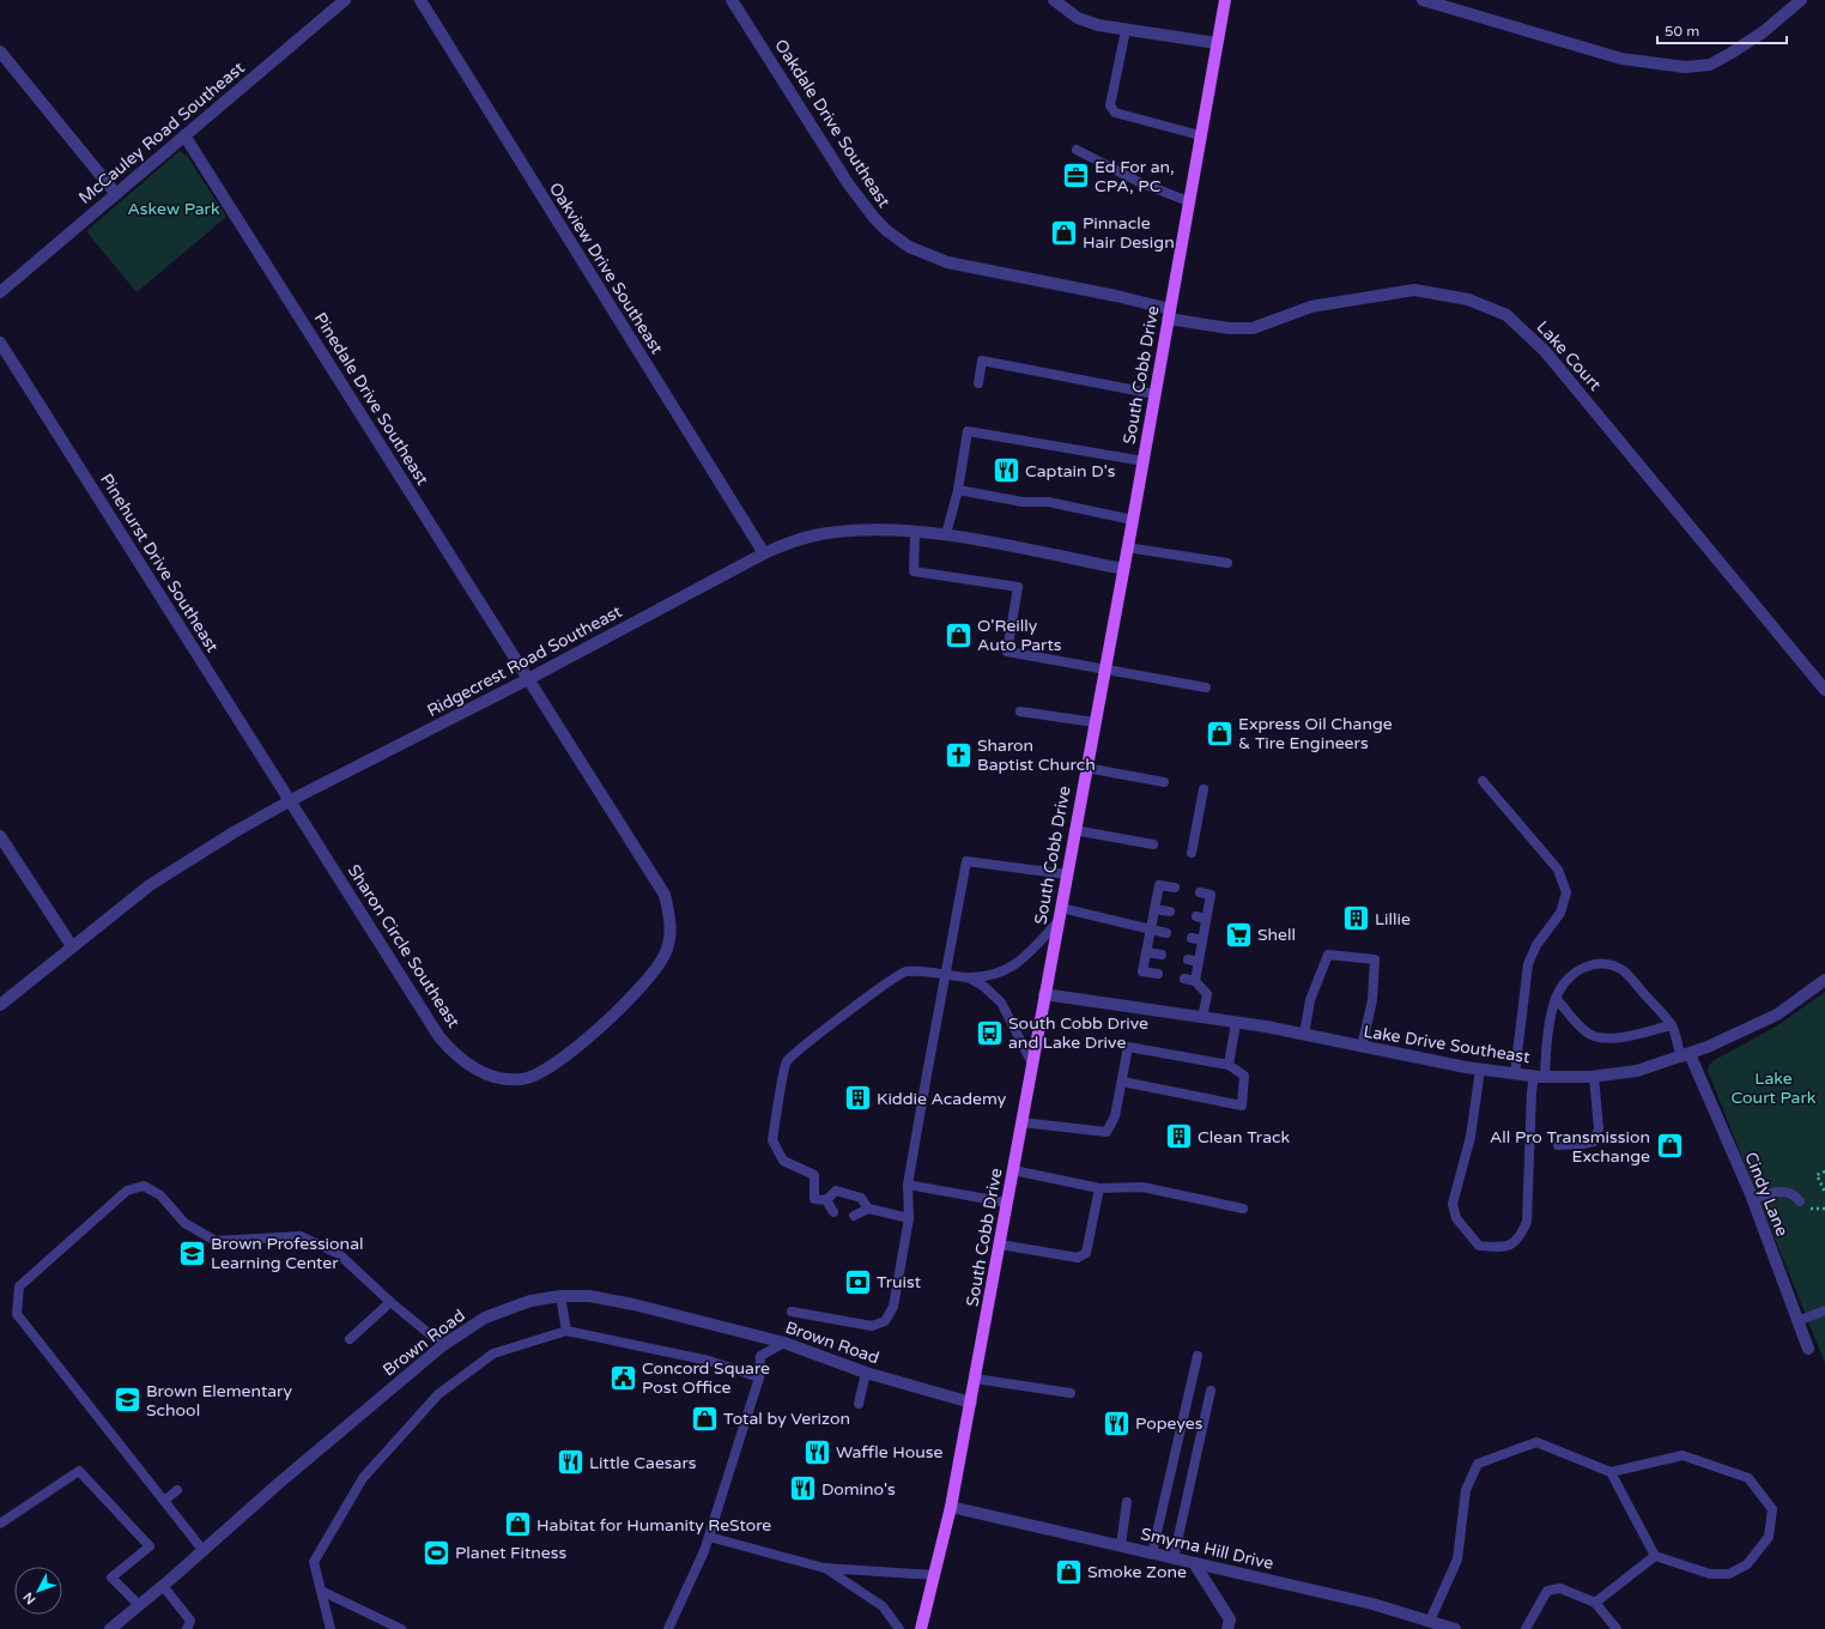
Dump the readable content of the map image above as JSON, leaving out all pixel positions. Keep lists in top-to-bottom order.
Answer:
{
  "streets": {
    "main road": ["South Cobb Drive"],
    "street": [
      "Oakdale Drive Southeast",
      "McCauley Road Southeast",
      "Oakview Drive Southeast",
      "Lake Court",
      "Pinedale Drive Southeast",
      "Pinehurst Drive Southeast",
      "Ridgecrest Road Southeast",
      "Sharon Circle Southeast",
      "Lake Drive Southeast",
      "Cindy Lane",
      "Brown Road",
      "Smyrna Hill Drive"
    ]
  },
  "crossings": [
    ["Oakdale Drive Southeast", "Lake Court"],
    ["Oakdale Drive Southeast", "South Cobb Drive"],
    ["McCauley Road Southeast", "Pinedale Drive Southeast"],
    ["Oakview Drive Southeast", "Ridgecrest Road Southeast"],
    ["Lake Court", "South Cobb Drive"],
    ["South Cobb Drive", "Ridgecrest Road Southeast"],
    ["South Cobb Drive", "Lake Drive Southeast"],
    ["South Cobb Drive", "Brown Road"],
    ["South Cobb Drive", "Smyrna Hill Drive"],
    ["Pinedale Drive Southeast", "Ridgecrest Road Southeast"],
    ["Pinedale Drive Southeast", "Sharon Circle Southeast"],
    ["Pinehurst Drive Southeast", "Ridgecrest Road Southeast"],
    ["Pinehurst Drive Southeast", "Sharon Circle Southeast"],
    ["Ridgecrest Road Southeast", "Sharon Circle Southeast"],
    ["Lake Drive Southeast", "Cindy Lane"]
  ],
  "parks": ["Askew Park", "Lake Court Park"],
  "places": {
    "office": ["Ed For an, CPA, PC"],
    "shop": [
      "Pinnacle Hair Design",
      "O'Reilly Auto Parts",
      "Express Oil Change & Tire Engineers",
      "All Pro Transmission Exchange",
      "Total by Verizon",
      "Habitat for Humanity ReStore",
      "Smoke Zone"
    ],
    "restaurant": [
      "Captain D's",
      "Popeyes",
      "Waffle House",
      "Little Caesars",
      "Domino's"
    ],
    "church": ["Sharon Baptist Church"],
    "building": ["Lillie", "Kiddie Academy", "Clean Track"],
    "supermarket": ["Shell"],
    "bus stop": ["South Cobb Drive and Lake Drive"],
    "school or university": ["Brown Professional Learning Center", "Brown Elementary School"],
    "bank": ["Truist"],
    "public building": ["Concord Square Post Office"],
    "sports": ["Planet Fitness"]
  },
  "scale_bar": "50 m",
  "north": "bottom left"
}
